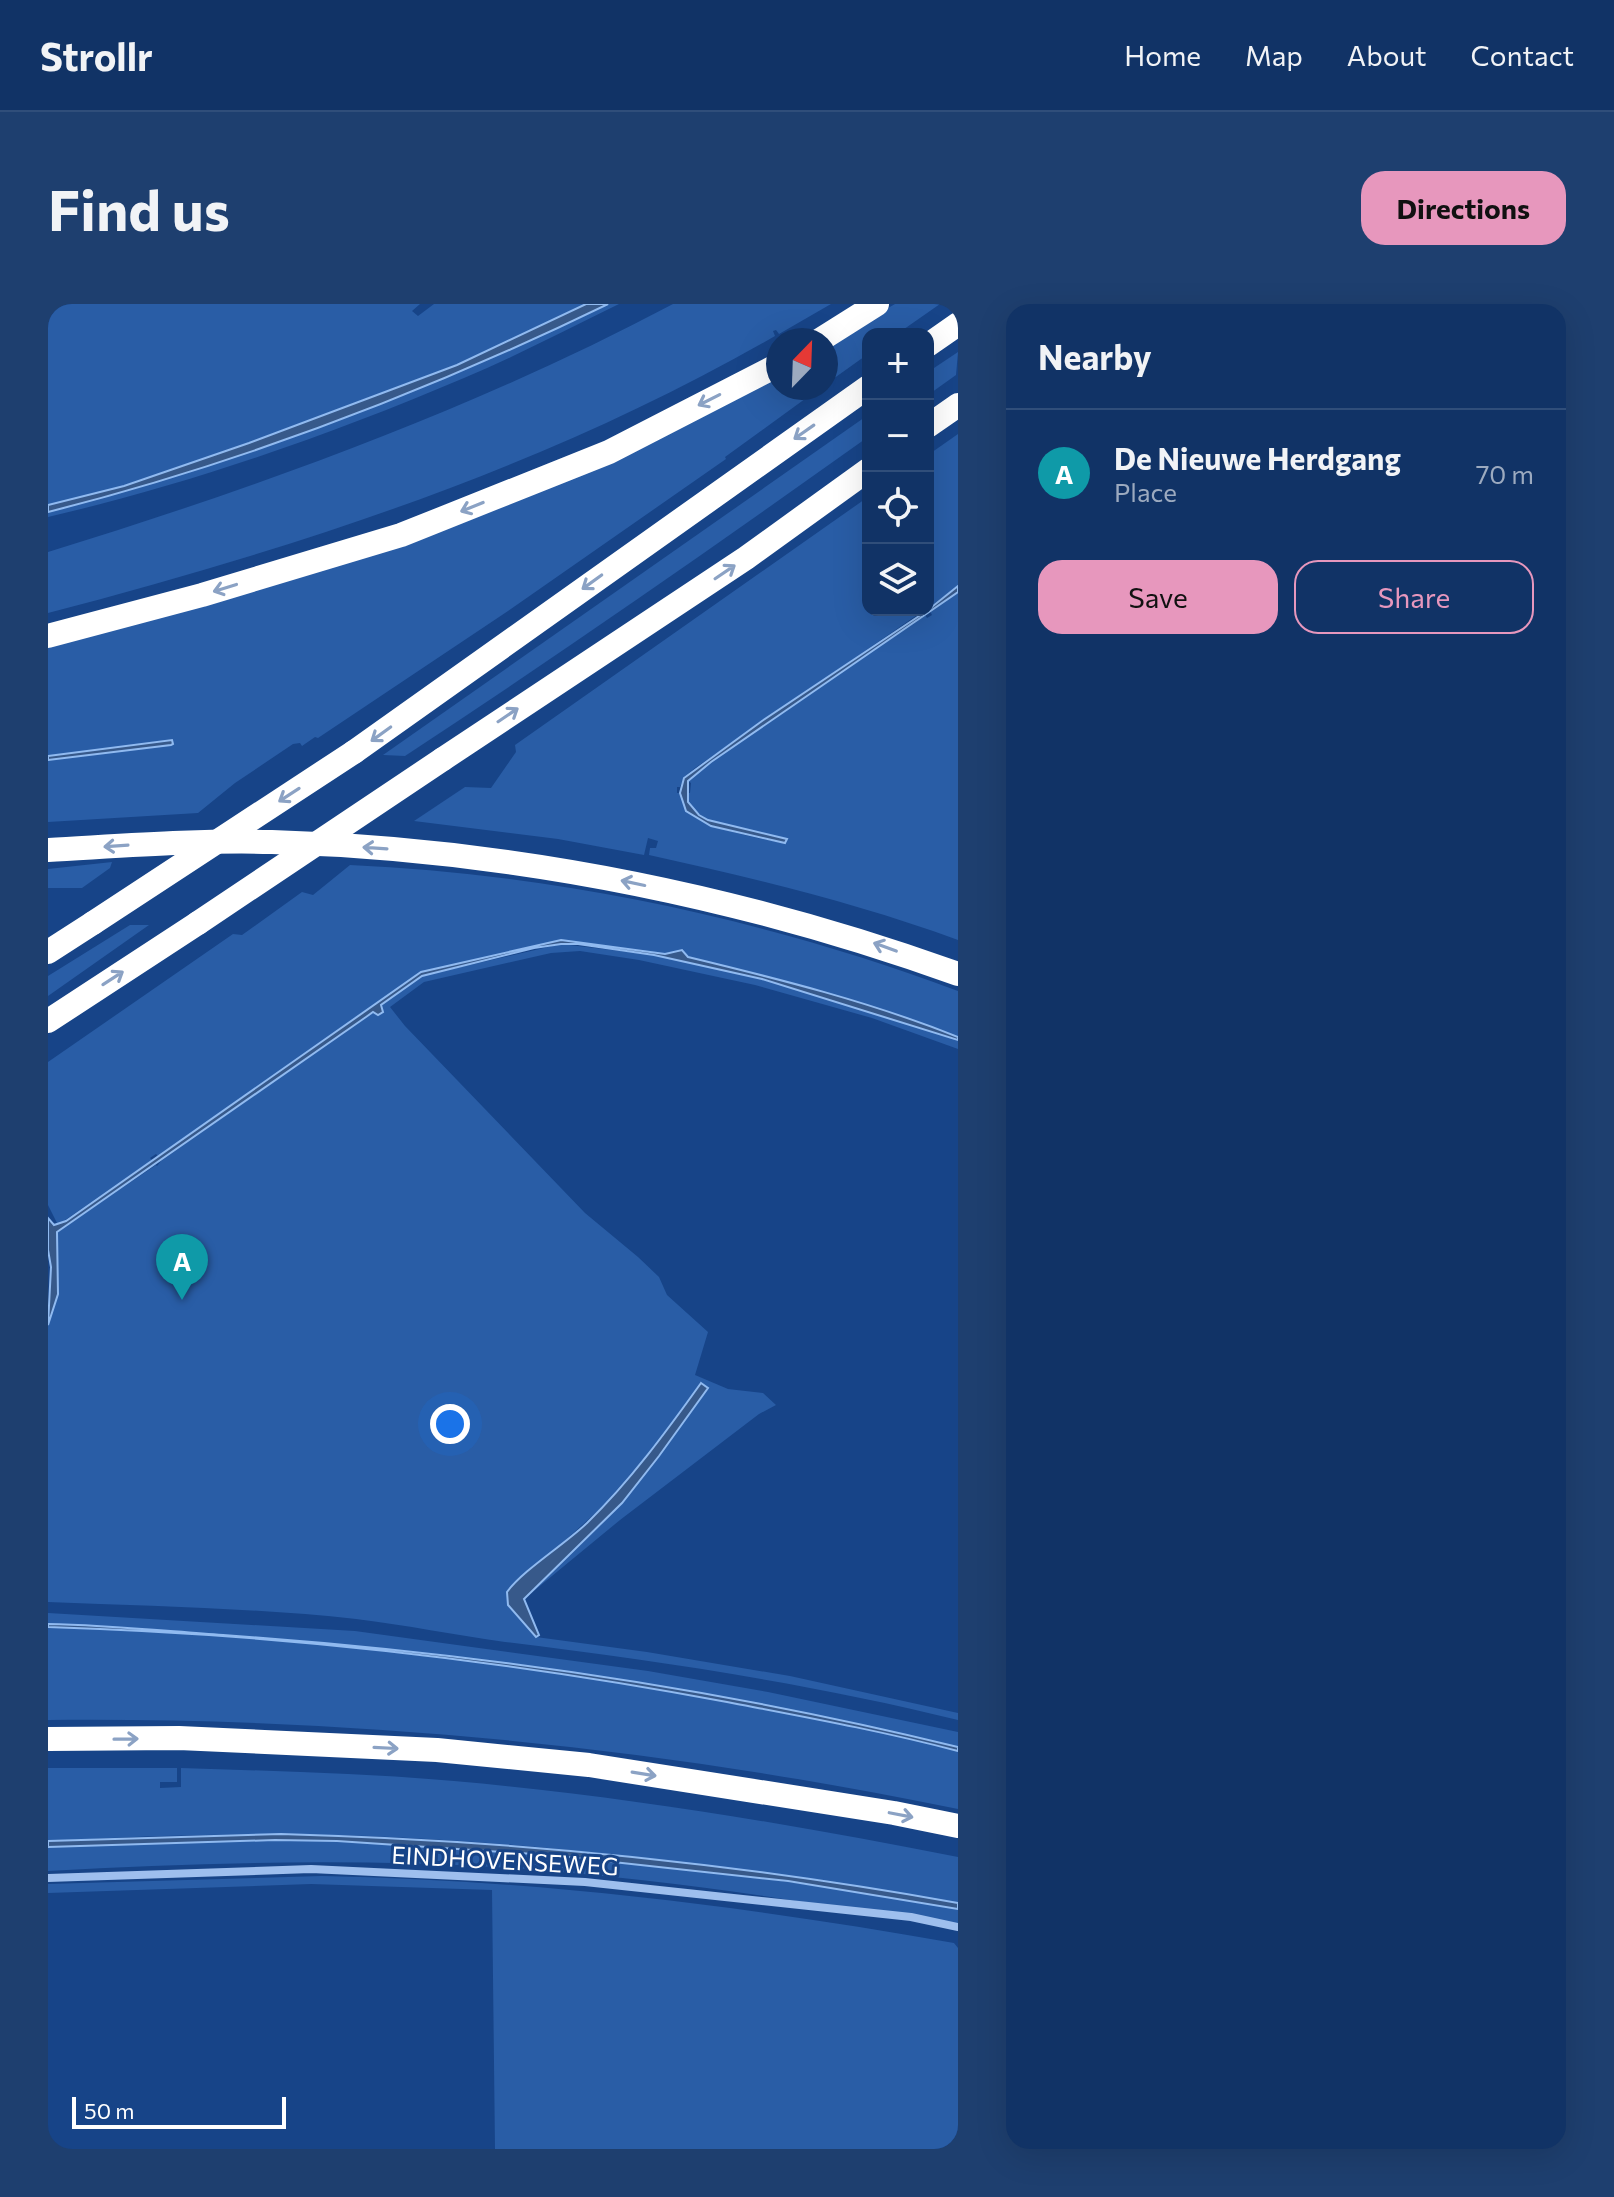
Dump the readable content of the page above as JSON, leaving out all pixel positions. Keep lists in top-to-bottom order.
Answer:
{
  "streets": {
    "street": ["EINDHOVENSEWEG"]
  },
  "scale_bar": "50 m",
  "north": "top right",
  "page": {
    "header": "Strollr",
    "nav": [
      "Home",
      "Map",
      "About",
      "Contact"
    ],
    "buttons": [
      "Directions",
      ["Save", "Share"]
    ],
    "title": "Find us",
    "heading": "Nearby",
    "map_buttons": ["+", "−"],
    "list": [
      {
        "mark": "A",
        "name": "De Nieuwe Herdgang",
        "note": "Place",
        "value": "70 m"
      }
    ],
    "pins": "A",
    "scale": "50 m"
  }
}
